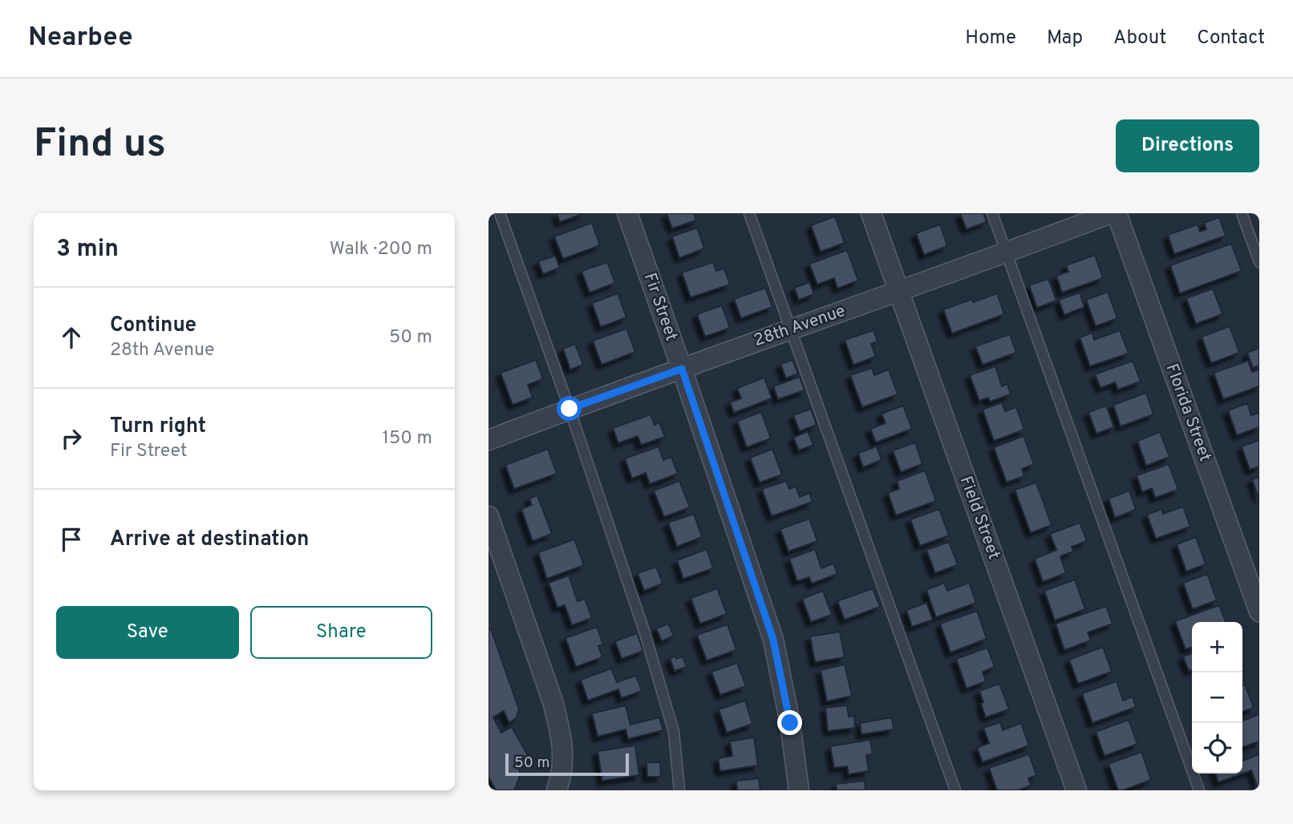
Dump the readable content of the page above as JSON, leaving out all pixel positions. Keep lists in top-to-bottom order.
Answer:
{
  "streets": {
    "street": [
      "Fir Street",
      "28th Avenue",
      "Florida Street",
      "Field Street"
    ]
  },
  "crossings": [
    ["Fir Street", "28th Avenue"],
    ["28th Avenue", "Field Street"]
  ],
  "scale_bar": "50 m",
  "page": {
    "header": "Nearbee",
    "nav": [
      "Home",
      "Map",
      "About",
      "Contact"
    ],
    "buttons": [
      "Directions",
      ["Save", "Share"]
    ],
    "title": "Find us",
    "heading": ["3 min", "Walk · 200 m"],
    "list": [
      ["Continue", "28th Avenue", "50 m"],
      ["Turn right", "Fir Street", "150 m"],
      "Arrive at destination"
    ],
    "map_buttons": ["+", "−"],
    "scale": "50 m"
  }
}
